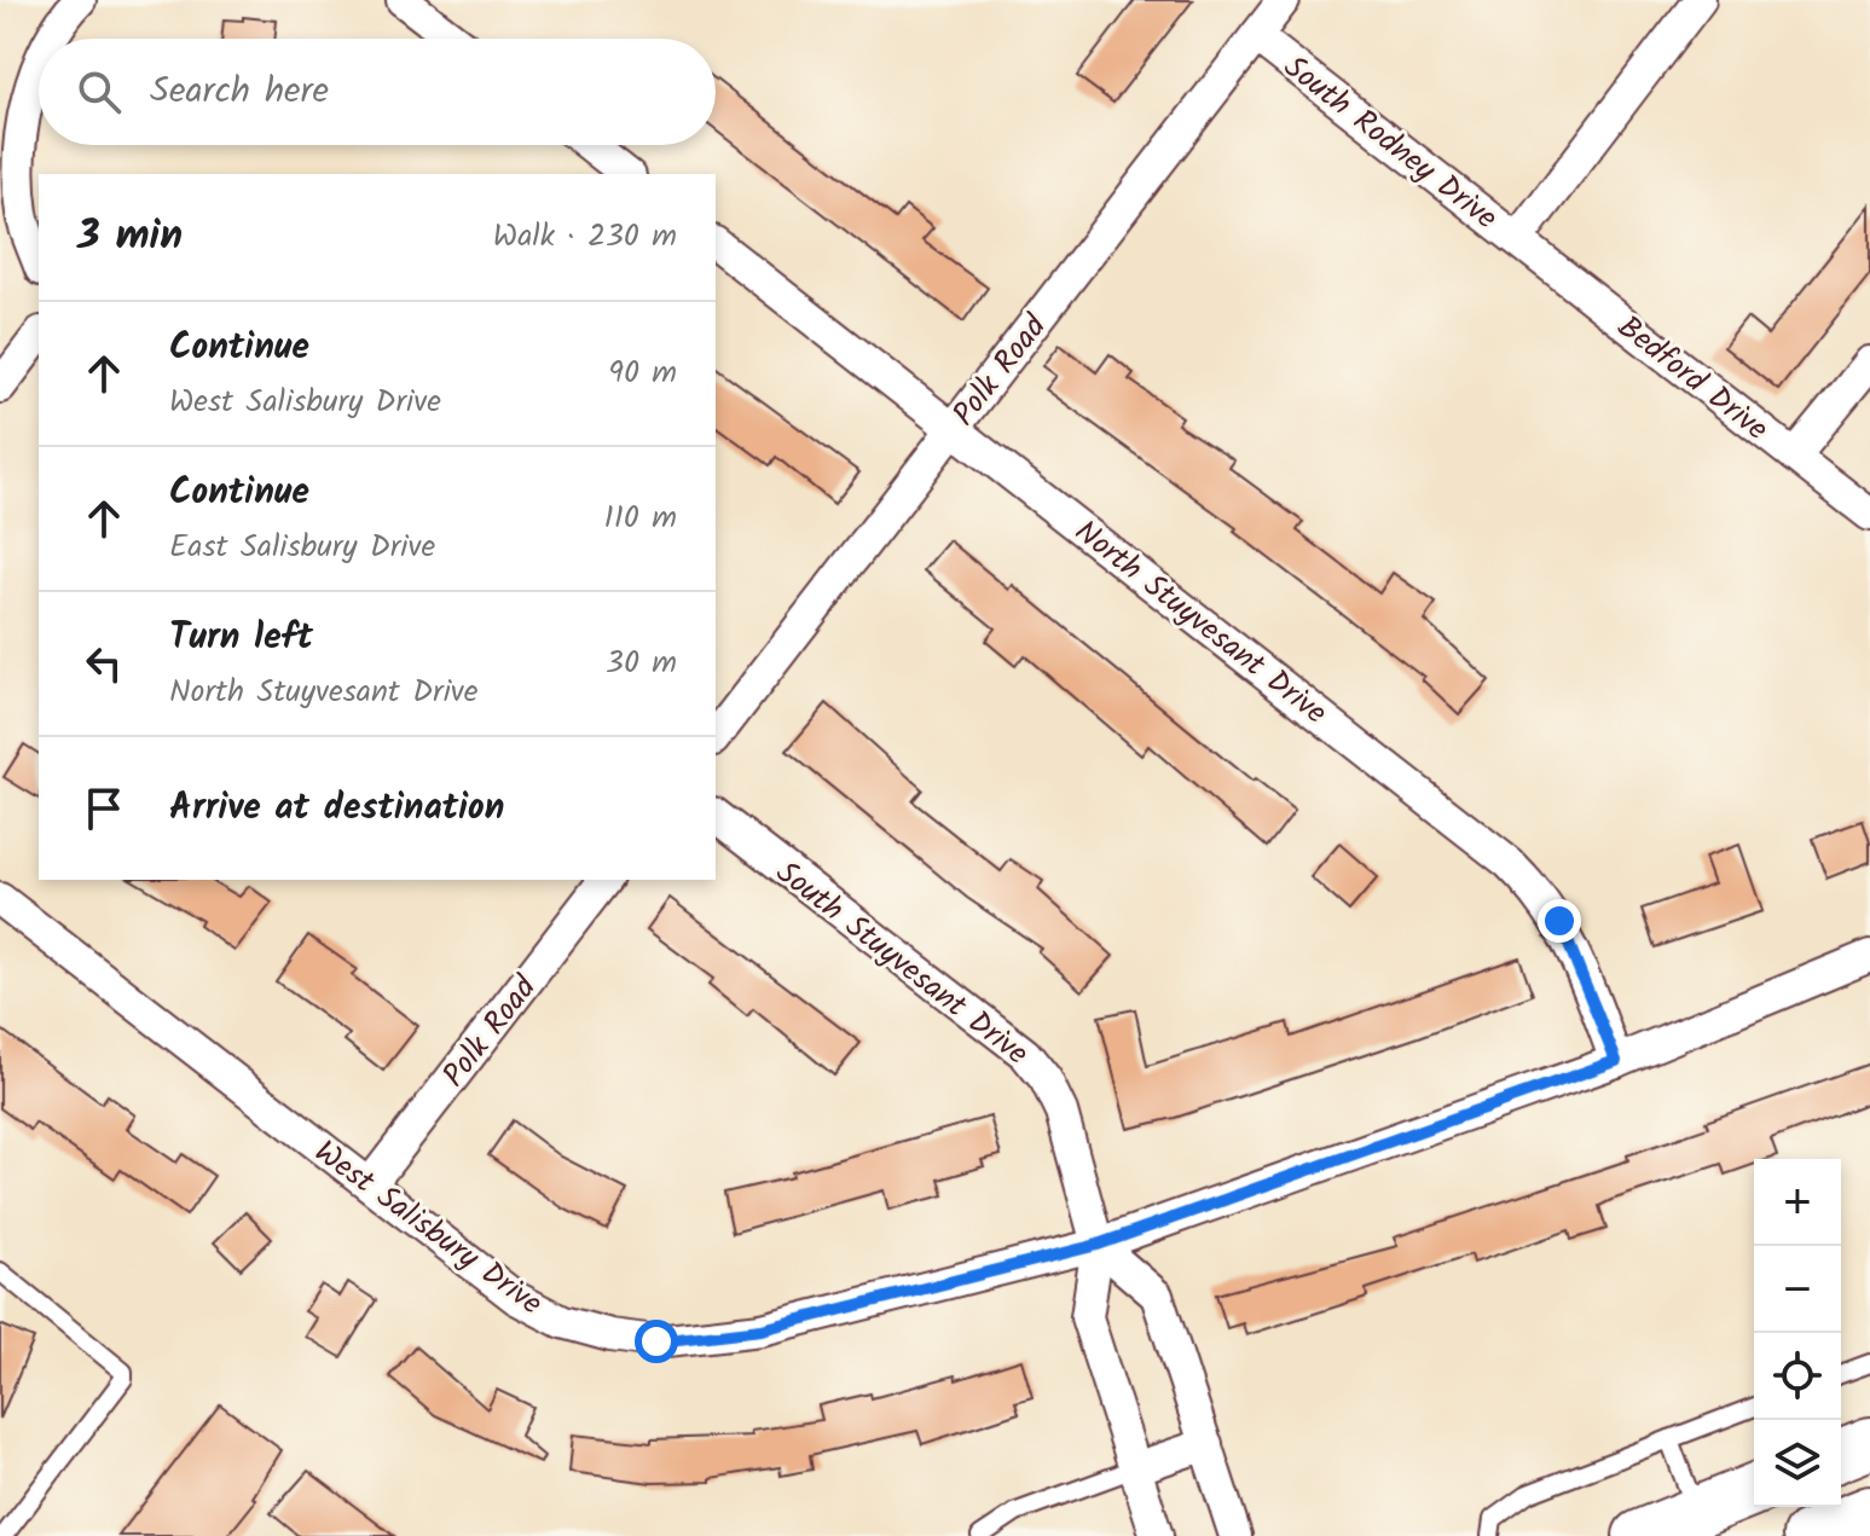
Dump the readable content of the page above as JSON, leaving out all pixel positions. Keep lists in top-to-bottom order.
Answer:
{
  "streets": {
    "street": [
      "South Rodney Drive",
      "Polk Road",
      "Bedford Drive",
      "North Stuyvesant Drive",
      "South Stuyvesant Drive",
      "West Salisbury Drive"
    ]
  },
  "crossings": [
    ["South Rodney Drive", "Polk Road"],
    ["South Rodney Drive", "Bedford Drive"],
    ["Polk Road", "North Stuyvesant Drive"],
    ["Polk Road", "West Salisbury Drive"],
    ["North Stuyvesant Drive", "West Salisbury Drive"],
    ["South Stuyvesant Drive", "West Salisbury Drive"]
  ],
  "page": {
    "search": "Search here",
    "heading": ["3 min", "Walk · 230 m"],
    "list": [
      ["Continue", "West Salisbury Drive", "90 m"],
      ["Continue", "East Salisbury Drive", "110 m"],
      ["Turn left", "North Stuyvesant Drive", "30 m"],
      "Arrive at destination"
    ],
    "map_buttons": ["+", "−"]
  }
}
